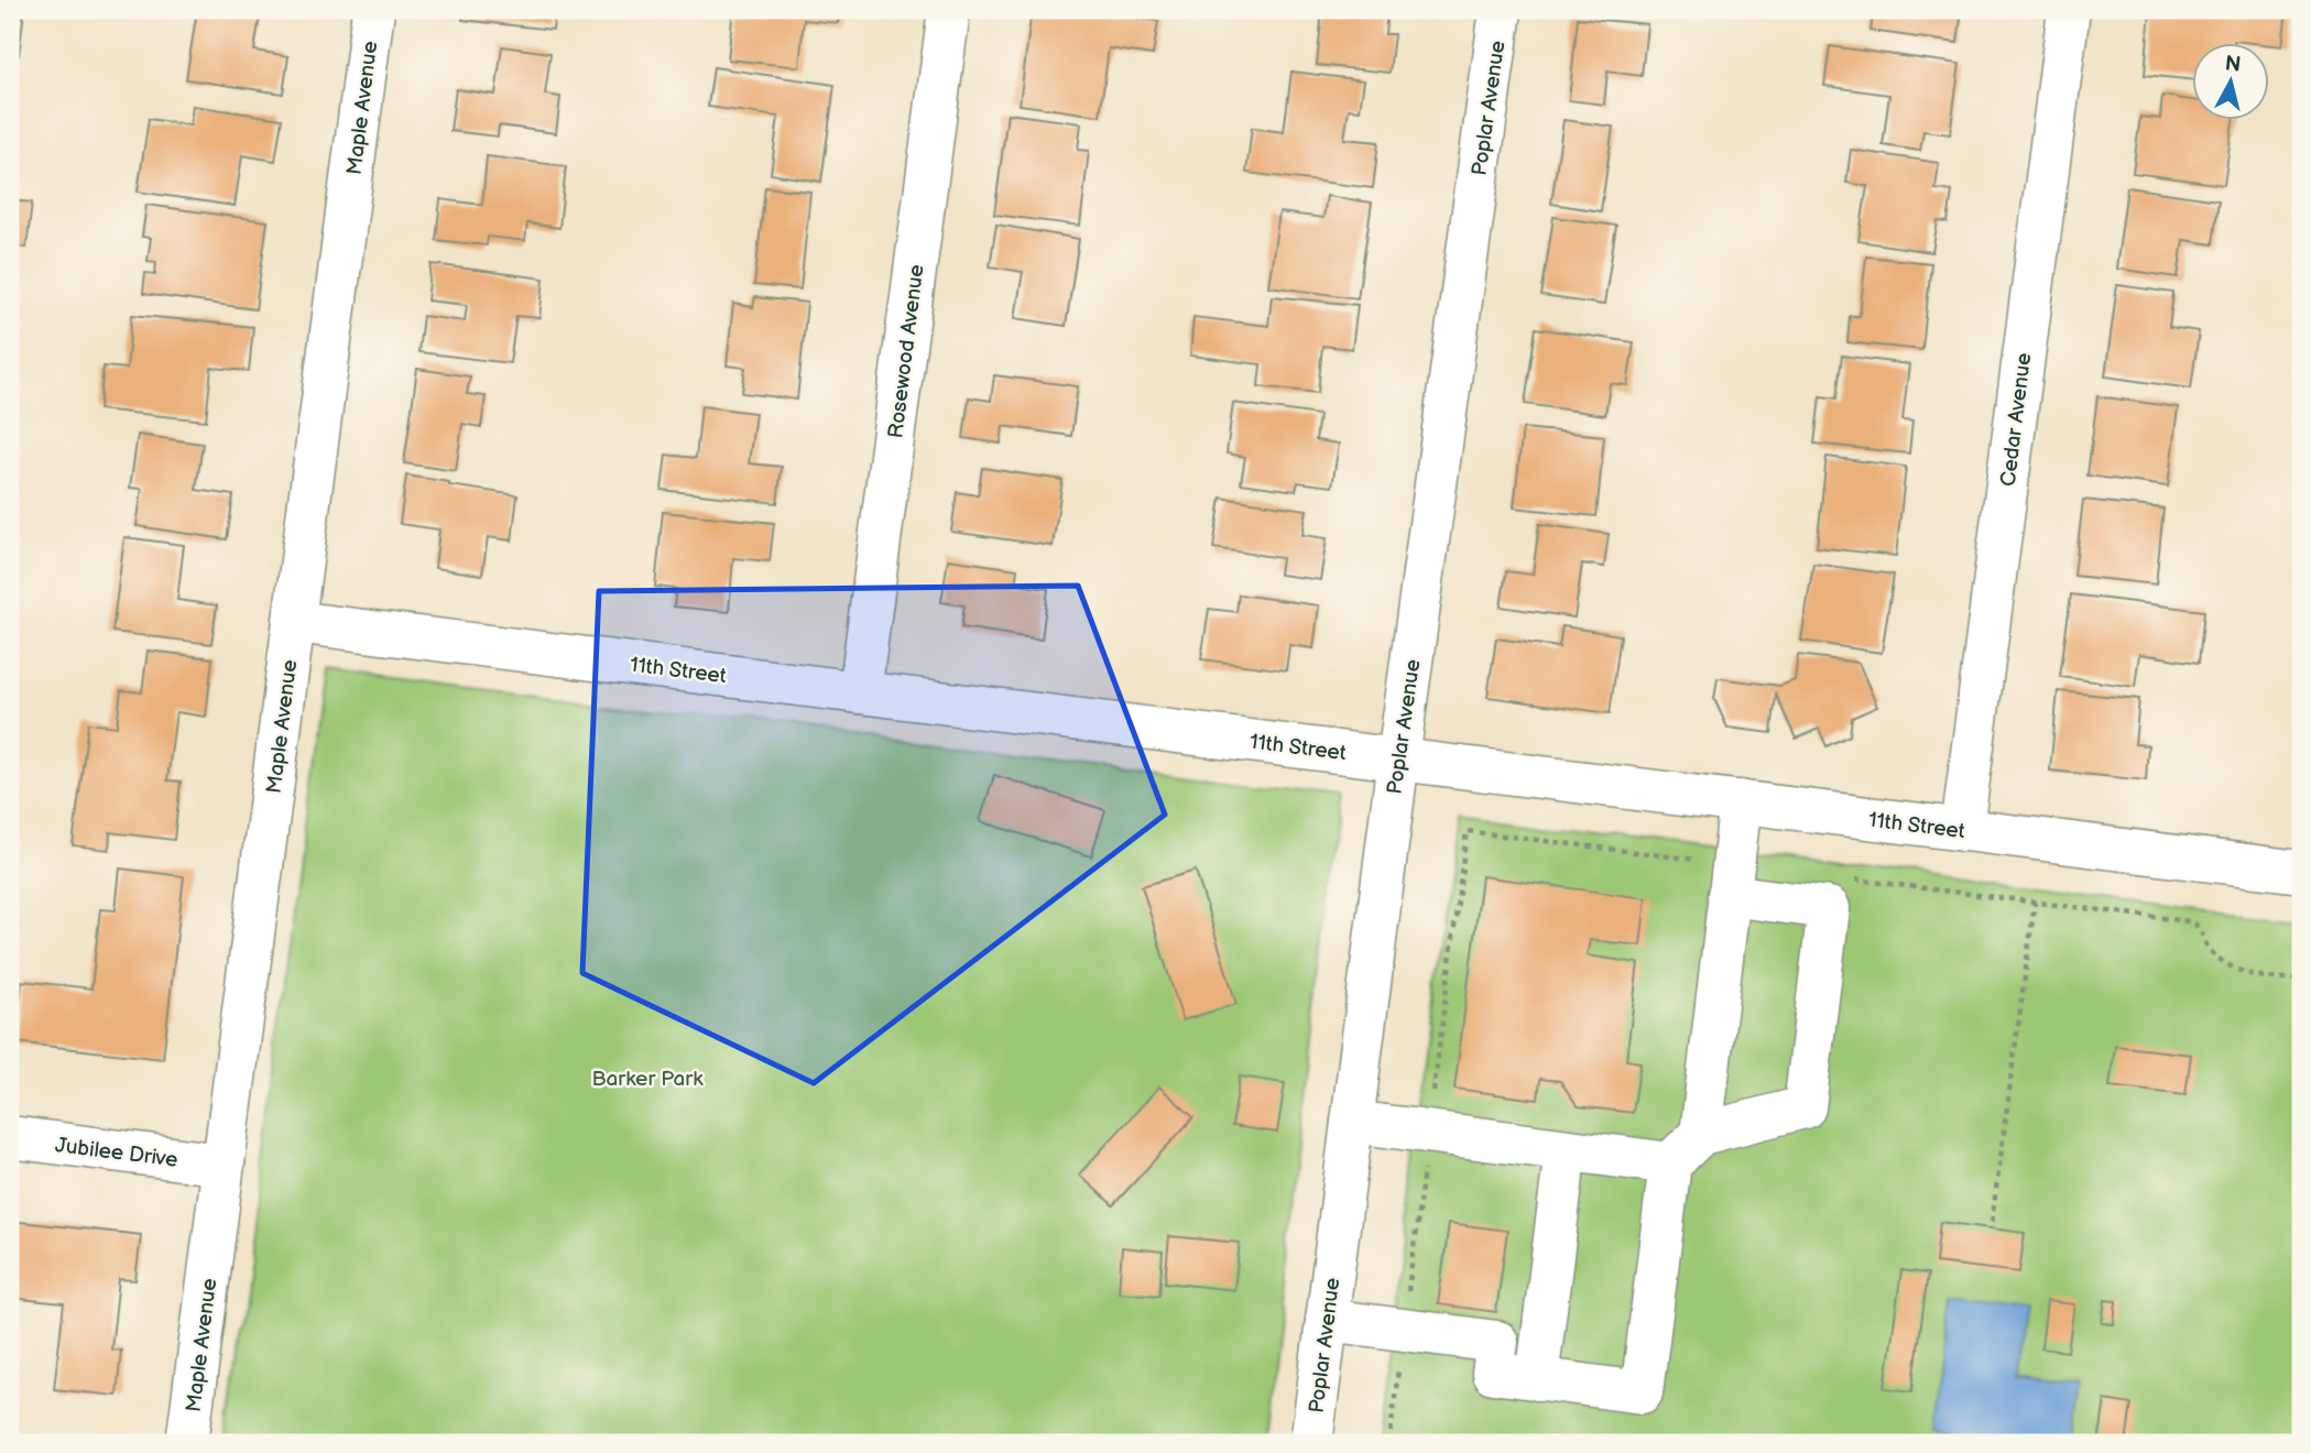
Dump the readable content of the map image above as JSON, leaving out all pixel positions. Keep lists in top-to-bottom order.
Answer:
{
  "streets": {
    "street": [
      "Maple Avenue",
      "Poplar Avenue",
      "Rosewood Avenue",
      "Cedar Avenue",
      "11th Street",
      "Jubilee Drive"
    ]
  },
  "crossings": [
    ["Maple Avenue", "11th Street"],
    ["Maple Avenue", "Jubilee Drive"],
    ["Poplar Avenue", "11th Street"],
    ["Rosewood Avenue", "11th Street"],
    ["Cedar Avenue", "11th Street"]
  ],
  "parks": ["Barker Park"],
  "north": "top"
}
